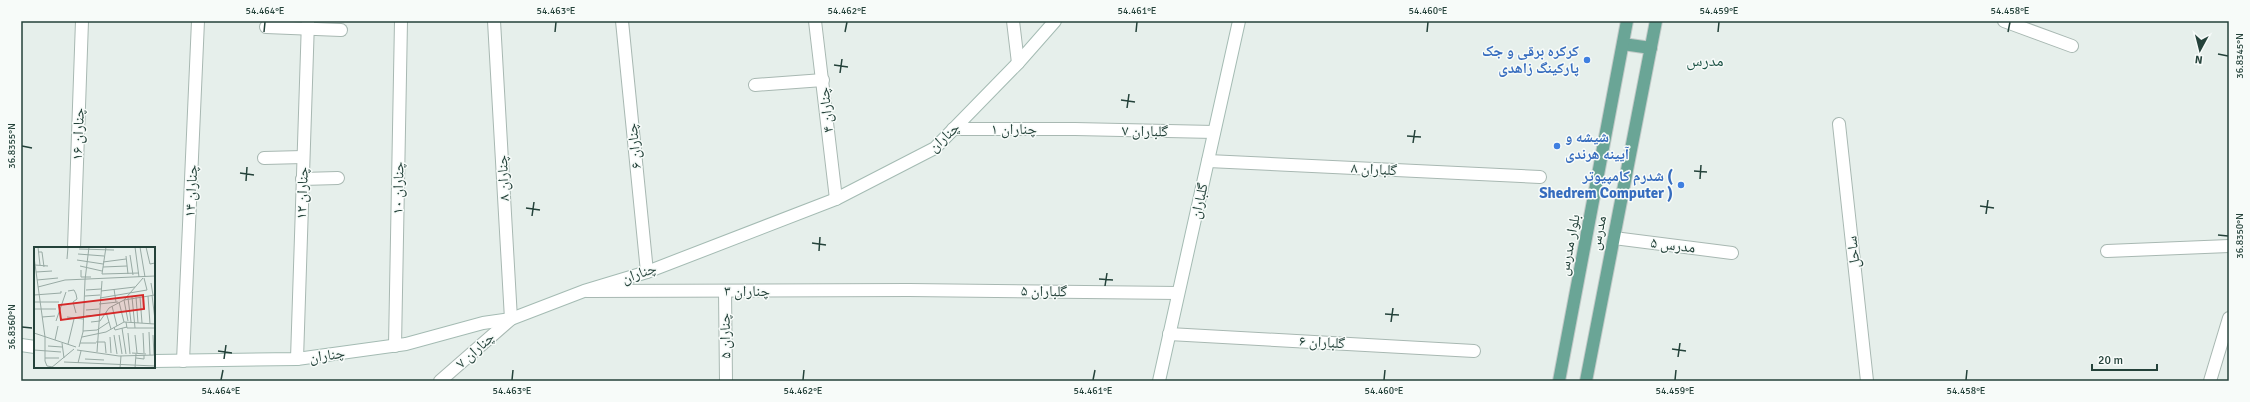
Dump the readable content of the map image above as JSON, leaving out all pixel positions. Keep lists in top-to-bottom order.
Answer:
{
  "streets": {
    "main road": ["مدرس", "بلوار مدرس"],
    "street": [
      "۴ چناران",
      "چناران ۱",
      "۷ گلباران",
      "چناران ۱۶",
      "چناران",
      "چناران ۶",
      "گلباران ۸",
      "چناران ۸",
      "چناران ۱۰",
      "چناران ۱۴",
      "چناران ۱۲",
      "گلباران",
      "مدرس ۵",
      "ساحل",
      "چناران ۳",
      "گلباران ۵",
      "۵ چناران",
      "گلباران ۶",
      "چناران ۷"
    ]
  },
  "crossings": [
    ["۴ چناران", "چناران"],
    ["چناران ۱", "۷ گلباران"],
    ["چناران ۱", "چناران"],
    ["۷ گلباران", "گلباران"],
    ["چناران", "چناران ۶"],
    ["چناران", "چناران ۸"],
    ["چناران", "چناران ۱۰"],
    ["چناران", "چناران ۱۴"],
    ["چناران", "چناران ۱۲"],
    ["چناران", "چناران ۳"],
    ["چناران", "چناران ۷"],
    ["گلباران ۸", "گلباران"],
    ["چناران ۸", "چناران ۷"],
    ["گلباران", "گلباران ۵"],
    ["گلباران", "گلباران ۶"],
    ["مدرس", "مدرس ۵"],
    ["چناران ۳", "گلباران ۵"],
    ["چناران ۳", "۵ چناران"]
  ],
  "districts": ["مدرس"],
  "places": ["کرکره برقی و جک پارکینگ زاهدی", "شیشه و آیینه هرندی", "شدرم کامپیوتر ( Shedrem Computer )"],
  "scale_bar": "20 m",
  "north": "bottom",
  "coordinates": [
    "54.464°E",
    "54.463°E",
    "54.462°E",
    "54.461°E",
    "54.460°E",
    "54.459°E",
    "54.458°E",
    "36.8345°N",
    "36.8355°N",
    "36.8350°N",
    "36.8360°N"
  ]
}
